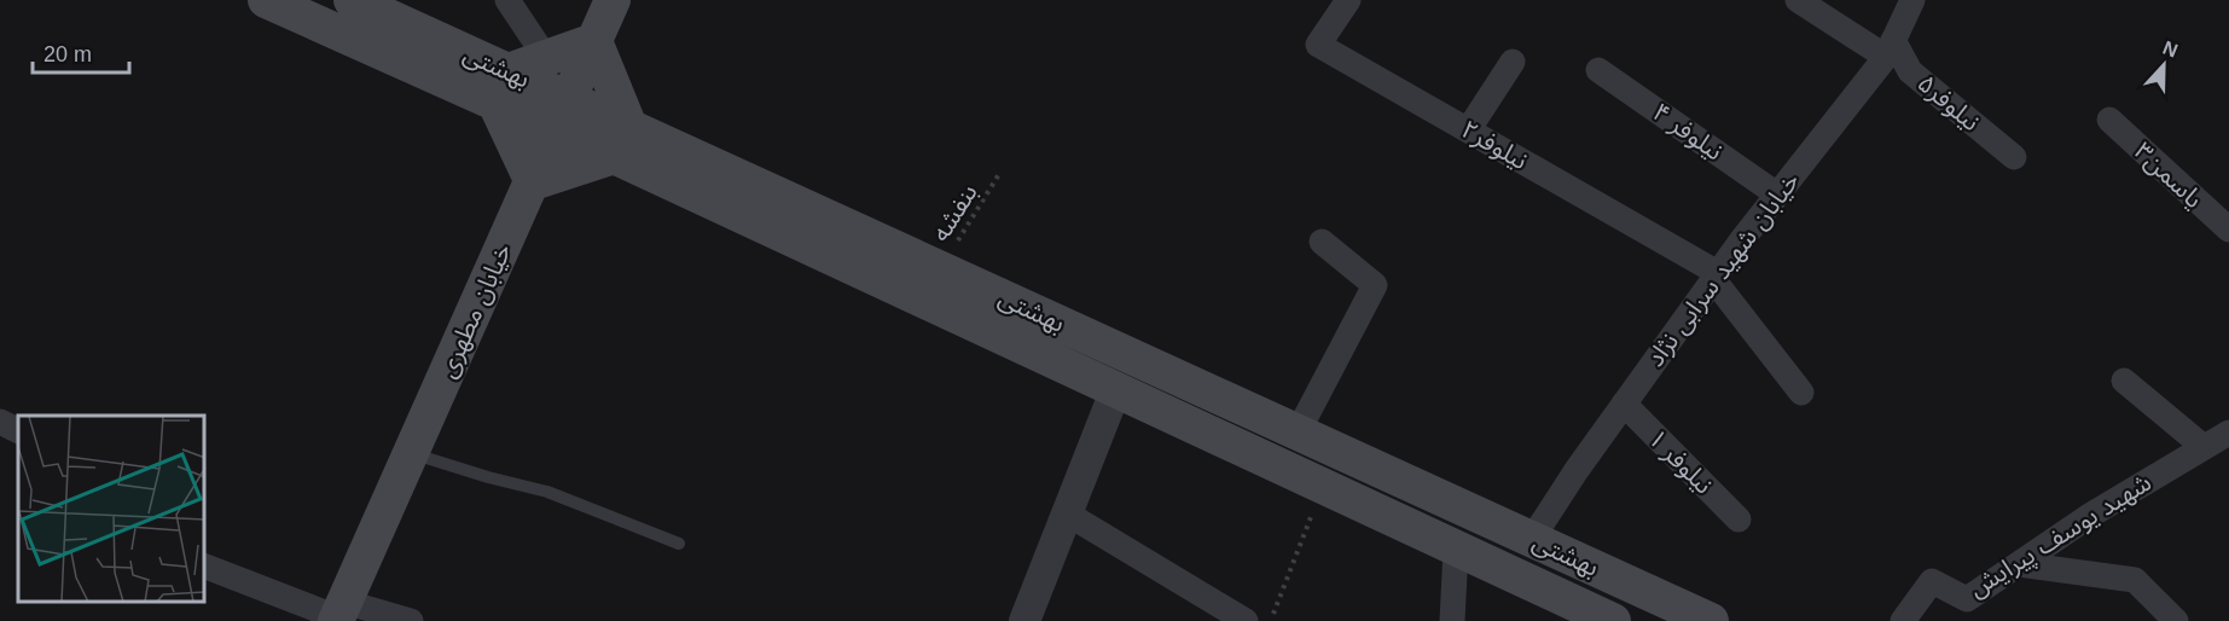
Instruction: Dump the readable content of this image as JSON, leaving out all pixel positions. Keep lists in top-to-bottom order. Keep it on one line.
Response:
{"streets":{"main road":["بهشتی","خیابان مطهری"],"street":["نیلوفر۵","نیلوفر ۴","نیلوفر۲","یاسمن۳","خیابان شهید سرابی نژاد","نیلوفر ۱","شهید یوسف پیرایش"],"path":["بنفشه"]},"crossings":[["بهشتی","بنفشه"],["بهشتی","خیابان شهید سرابی نژاد"],["بهشتی","خیابان مطهری"],["نیلوفر۵","خیابان شهید سرابی نژاد"],["نیلوفر ۴","خیابان شهید سرابی نژاد"],["نیلوفر۲","خیابان شهید سرابی نژاد"],["خیابان شهید سرابی نژاد","نیلوفر ۱"]],"scale_bar":"20 m","north":"top"}
